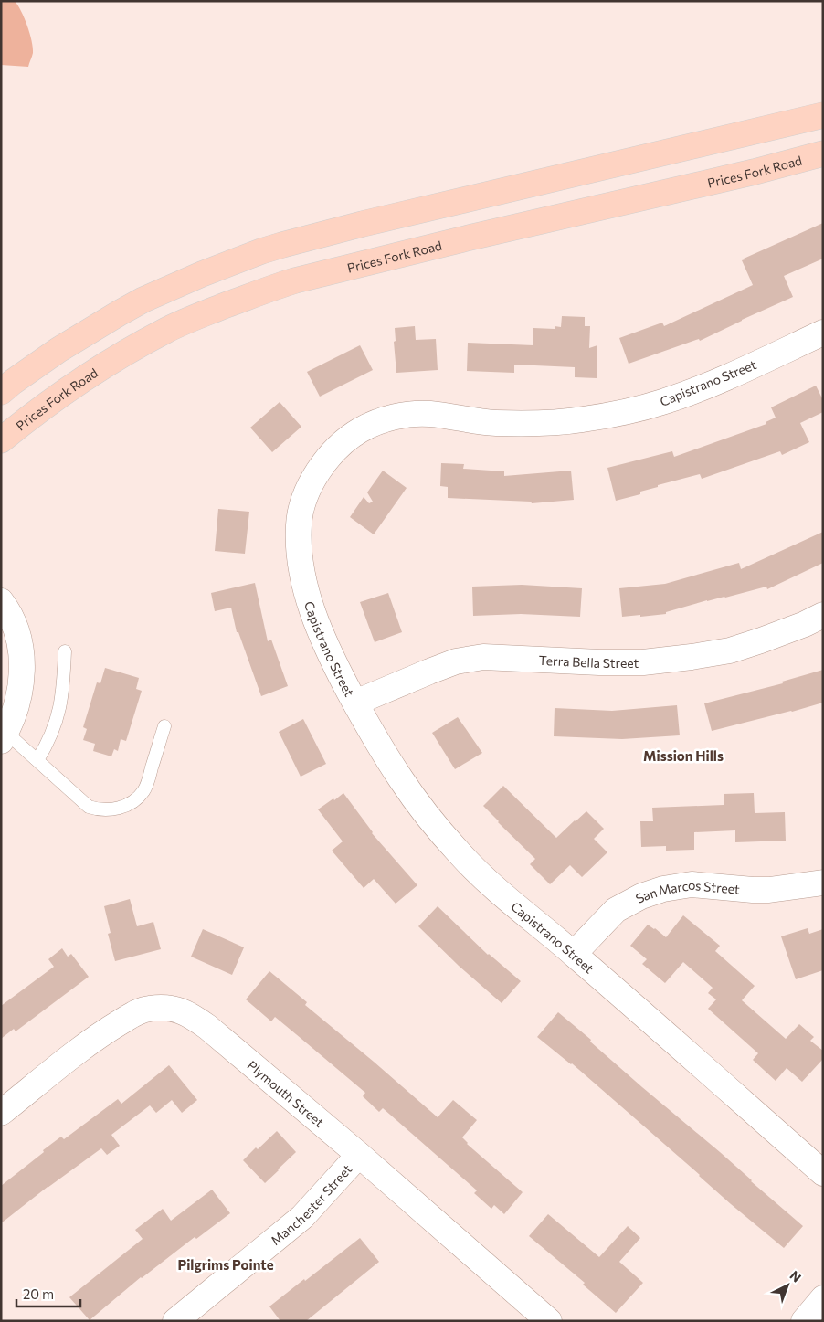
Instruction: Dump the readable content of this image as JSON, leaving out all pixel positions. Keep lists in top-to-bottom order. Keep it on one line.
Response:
{"streets":{"main road":["Prices Fork Road"],"street":["Capistrano Street","Terra Bella Street","San Marcos Street","Plymouth Street","Manchester Street"]},"crossings":[["Capistrano Street","Terra Bella Street"],["Capistrano Street","San Marcos Street"],["Plymouth Street","Manchester Street"]],"districts":["Mission Hills","Pilgrims Pointe"],"scale_bar":"20 m","north":"top right"}
